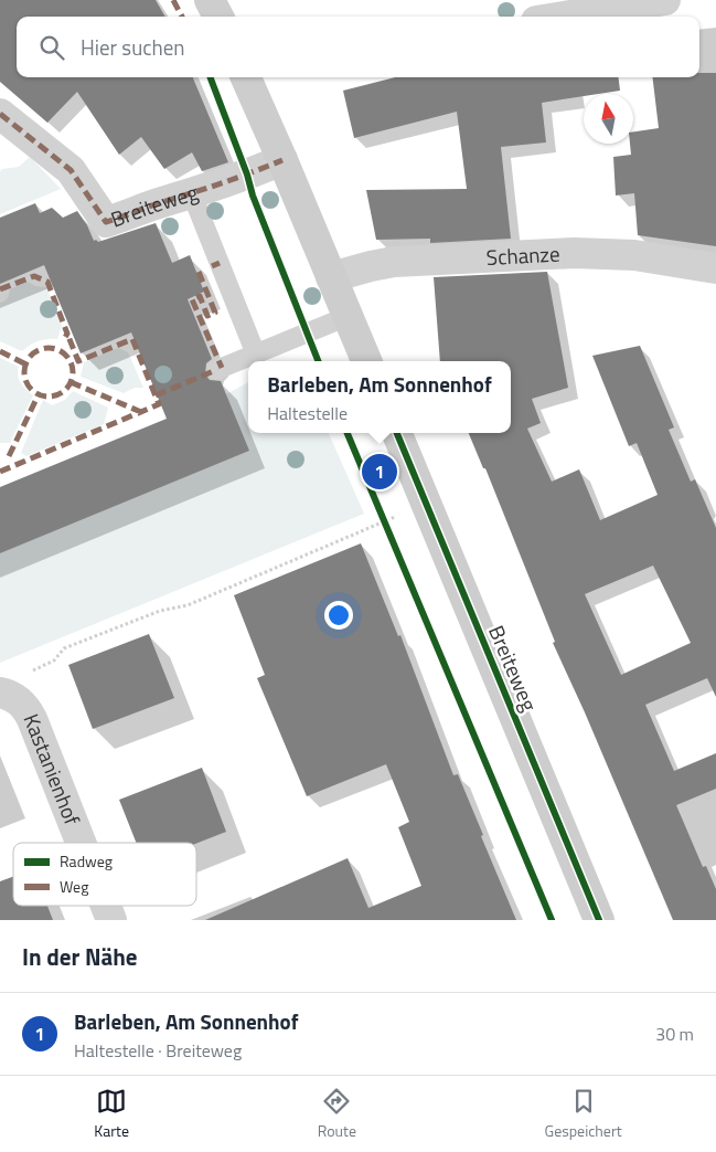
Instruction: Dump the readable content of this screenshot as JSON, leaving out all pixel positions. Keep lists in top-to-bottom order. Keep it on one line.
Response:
{"streets":{"street":["Breiteweg","Schanze","Kastanienhof"]},"legend":["Radweg","Weg"],"north":"top","page":{"search":"Hier suchen","popup":["Barleben, Am Sonnenhof","Haltestelle"],"pins":"1","heading":"In der Nähe","list":[{"mark":"1","name":"Barleben, Am Sonnenhof","note":"Haltestelle · Breiteweg","value":"30 m"}],"nav":["Karte","Route","Gespeichert"]}}
